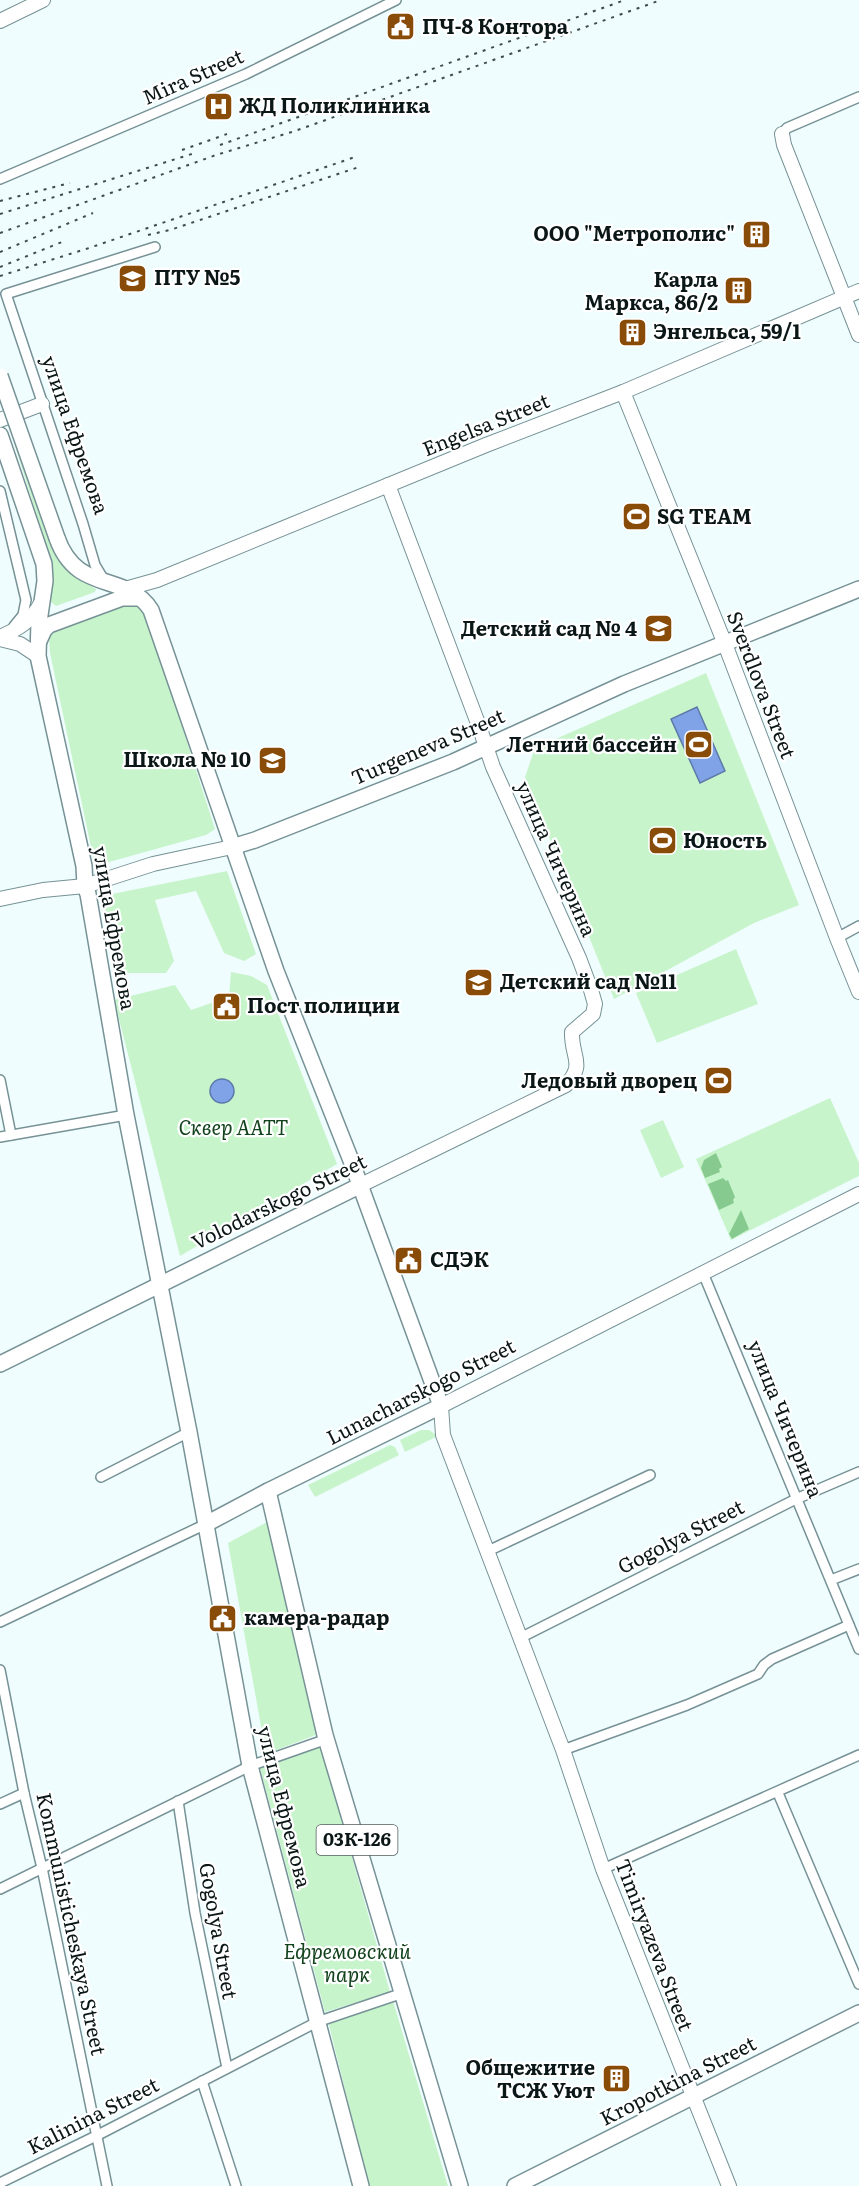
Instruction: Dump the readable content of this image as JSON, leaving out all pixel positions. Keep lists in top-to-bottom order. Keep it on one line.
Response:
{"streets":{"main road":["улица Ефремова","Turgeneva Street","Volodarskogo Street","Lunacharskogo Street","03К-126","Kropotkina Street"],"street":["Mira Street","Engelsa Street","Sverdlova Street","улица Чичерина","Gogolya Street","Kommunisticheskaya Street","Timiryazeva Street","Kalinina Street"]},"crossings":[["Engelsa Street","улица Ефремова"],["Engelsa Street","Sverdlova Street"],["Engelsa Street","улица Чичерина"],["улица Ефремова","Turgeneva Street"],["улица Ефремова","Volodarskogo Street"],["улица Ефремова","Lunacharskogo Street"],["улица Ефремова","Kalinina Street"],["Sverdlova Street","Turgeneva Street"],["Turgeneva Street","улица Чичерина"],["улица Чичерина","Volodarskogo Street"],["улица Чичерина","Lunacharskogo Street"],["улица Чичерина","Gogolya Street"],["Lunacharskogo Street","03К-126"],["Lunacharskogo Street","Timiryazeva Street"],["Gogolya Street","Timiryazeva Street"],["Gogolya Street","Kalinina Street"],["03К-126","Kalinina Street"],["Kommunisticheskaya Street","Kalinina Street"],["Timiryazeva Street","Kropotkina Street"]],"parks":["Сквер ААТТ","Ефремовский парк"],"places":{"public building":["ПЧ-8 Контора","Пост полиции","СДЭК","камера-радар"],"hospital":["ЖД Поликлиника"],"building":["ООО \"Метрополис\"","Карла Маркса, 86/2","Энгельса, 59/1","Общежитие ТСЖ Уют"],"school or university":["ПТУ №5","Детский сад № 4","Школа № 10","Детский сад №11"],"sports":["SG TEAM","Летний бассейн","Юность","Ледовый дворец"]}}
